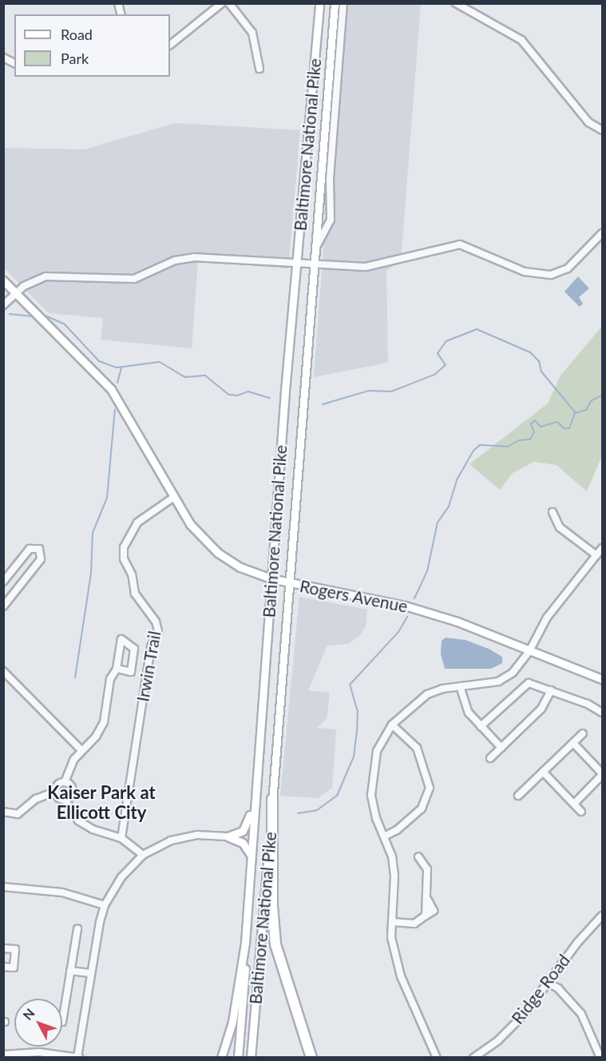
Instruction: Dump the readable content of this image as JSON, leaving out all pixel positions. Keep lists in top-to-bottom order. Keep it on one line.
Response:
{"streets":{"main road":["Baltimore National Pike","Rogers Avenue"],"street":["Irwin Trail","Ridge Road"]},"crossings":[["Baltimore National Pike","Rogers Avenue"],["Rogers Avenue","Irwin Trail"]],"districts":["Kaiser Park at Ellicott City"],"legend":["Road","Park"],"north":"top left"}
